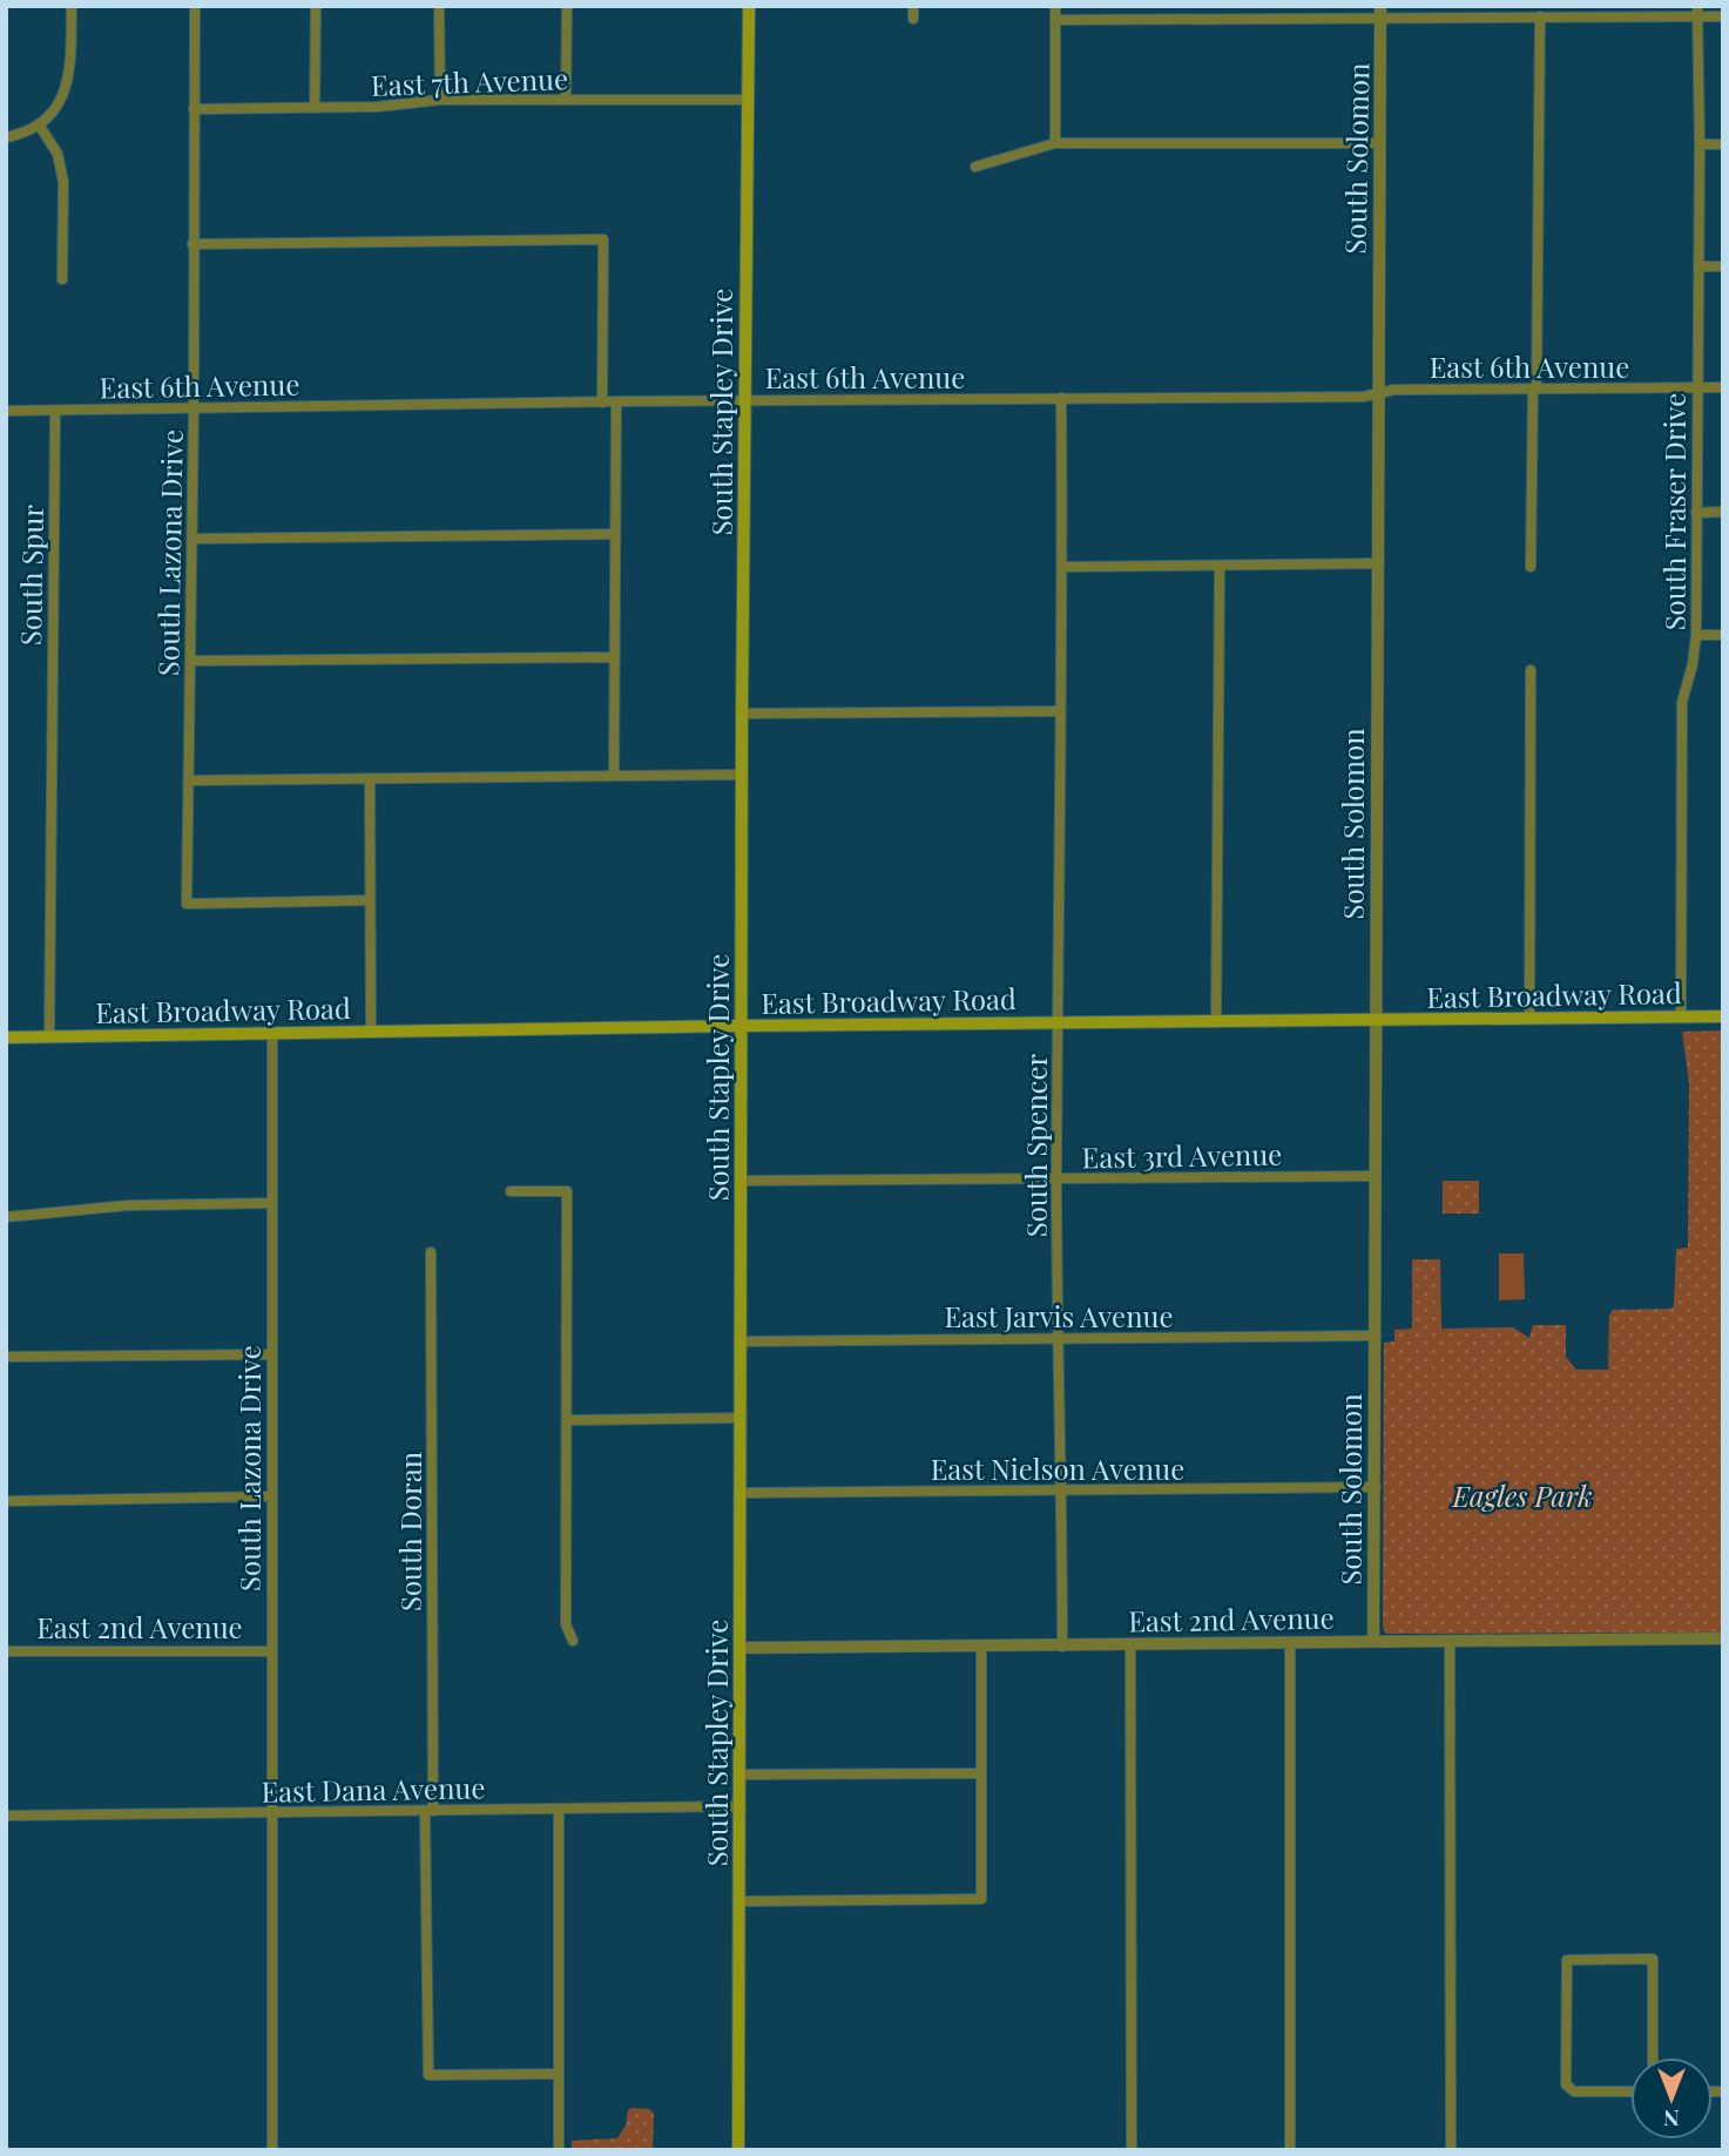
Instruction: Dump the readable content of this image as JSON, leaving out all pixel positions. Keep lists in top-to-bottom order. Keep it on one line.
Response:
{"streets":{"main road":["South Stapley Drive","East Broadway Road"],"street":["East 7th Avenue","South Solomon","East 6th Avenue","South Fraser Drive","South Lazona Drive","South Spur","South Spencer","East 3rd Avenue","East Jarvis Avenue","East Nielson Avenue","South Doran","East 2nd Avenue","East Dana Avenue"]},"crossings":[["East 7th Avenue","South Stapley Drive"],["East 7th Avenue","South Lazona Drive"],["South Solomon","East 6th Avenue"],["South Solomon","East Broadway Road"],["South Solomon","East 3rd Avenue"],["South Solomon","East Jarvis Avenue"],["South Solomon","East Nielson Avenue"],["South Solomon","East 2nd Avenue"],["East 6th Avenue","South Stapley Drive"],["East 6th Avenue","South Fraser Drive"],["East 6th Avenue","South Lazona Drive"],["East 6th Avenue","South Spur"],["East 6th Avenue","South Spencer"],["South Stapley Drive","East Broadway Road"],["South Stapley Drive","East 3rd Avenue"],["South Stapley Drive","East Jarvis Avenue"],["South Stapley Drive","East Nielson Avenue"],["South Stapley Drive","East 2nd Avenue"],["South Stapley Drive","East Dana Avenue"],["South Fraser Drive","East Broadway Road"],["South Lazona Drive","East Broadway Road"],["South Lazona Drive","East 2nd Avenue"],["South Lazona Drive","East Dana Avenue"],["South Spur","East Broadway Road"],["East Broadway Road","South Spencer"],["South Spencer","East 3rd Avenue"],["South Spencer","East Jarvis Avenue"],["South Spencer","East Nielson Avenue"],["South Spencer","East 2nd Avenue"],["South Doran","East Dana Avenue"]],"parks":["Eagles Park"],"north":"bottom"}
